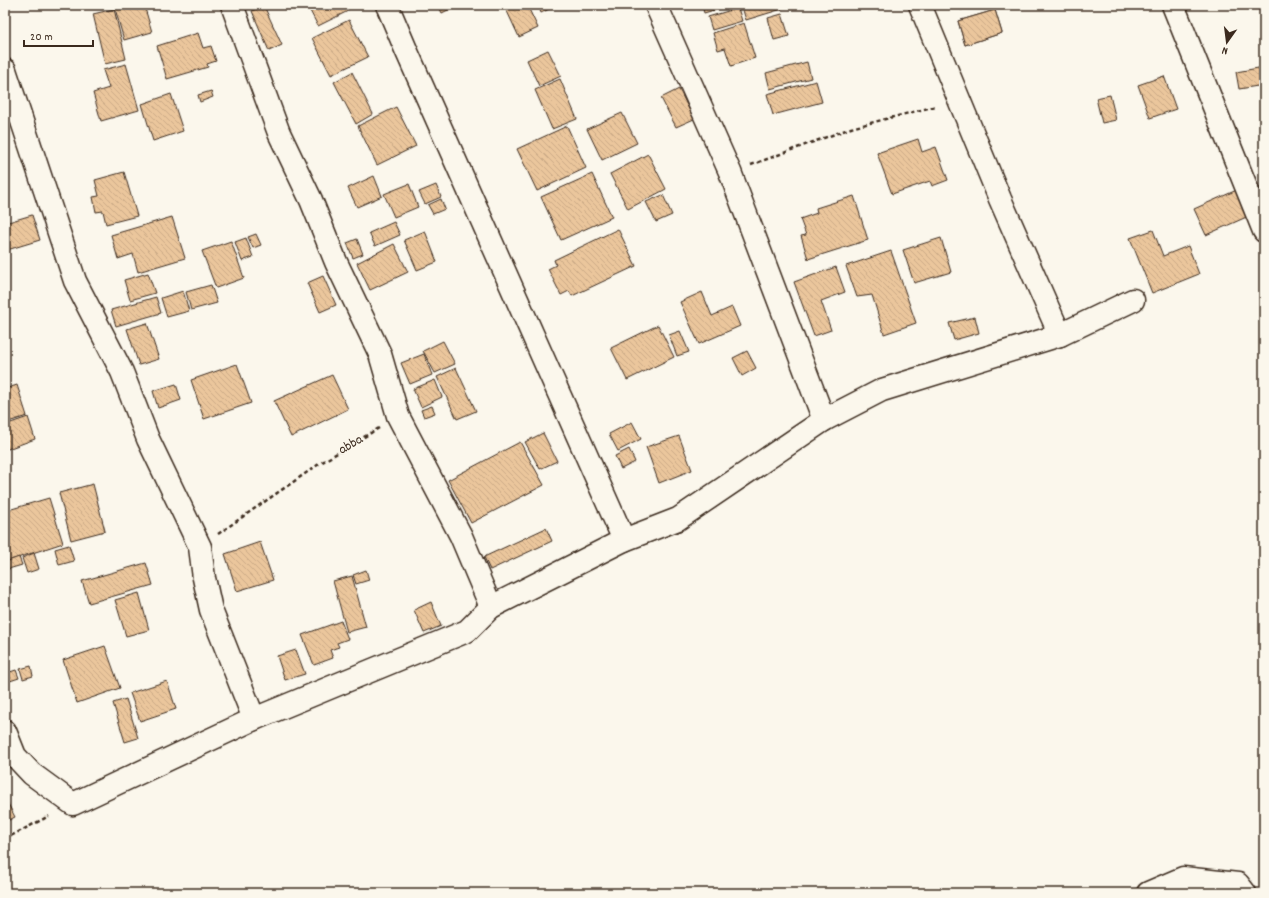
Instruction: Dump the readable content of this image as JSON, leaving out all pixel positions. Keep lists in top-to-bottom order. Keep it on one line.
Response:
{"streets":{"path":["abba"]},"scale_bar":"20 m","north":"bottom"}
